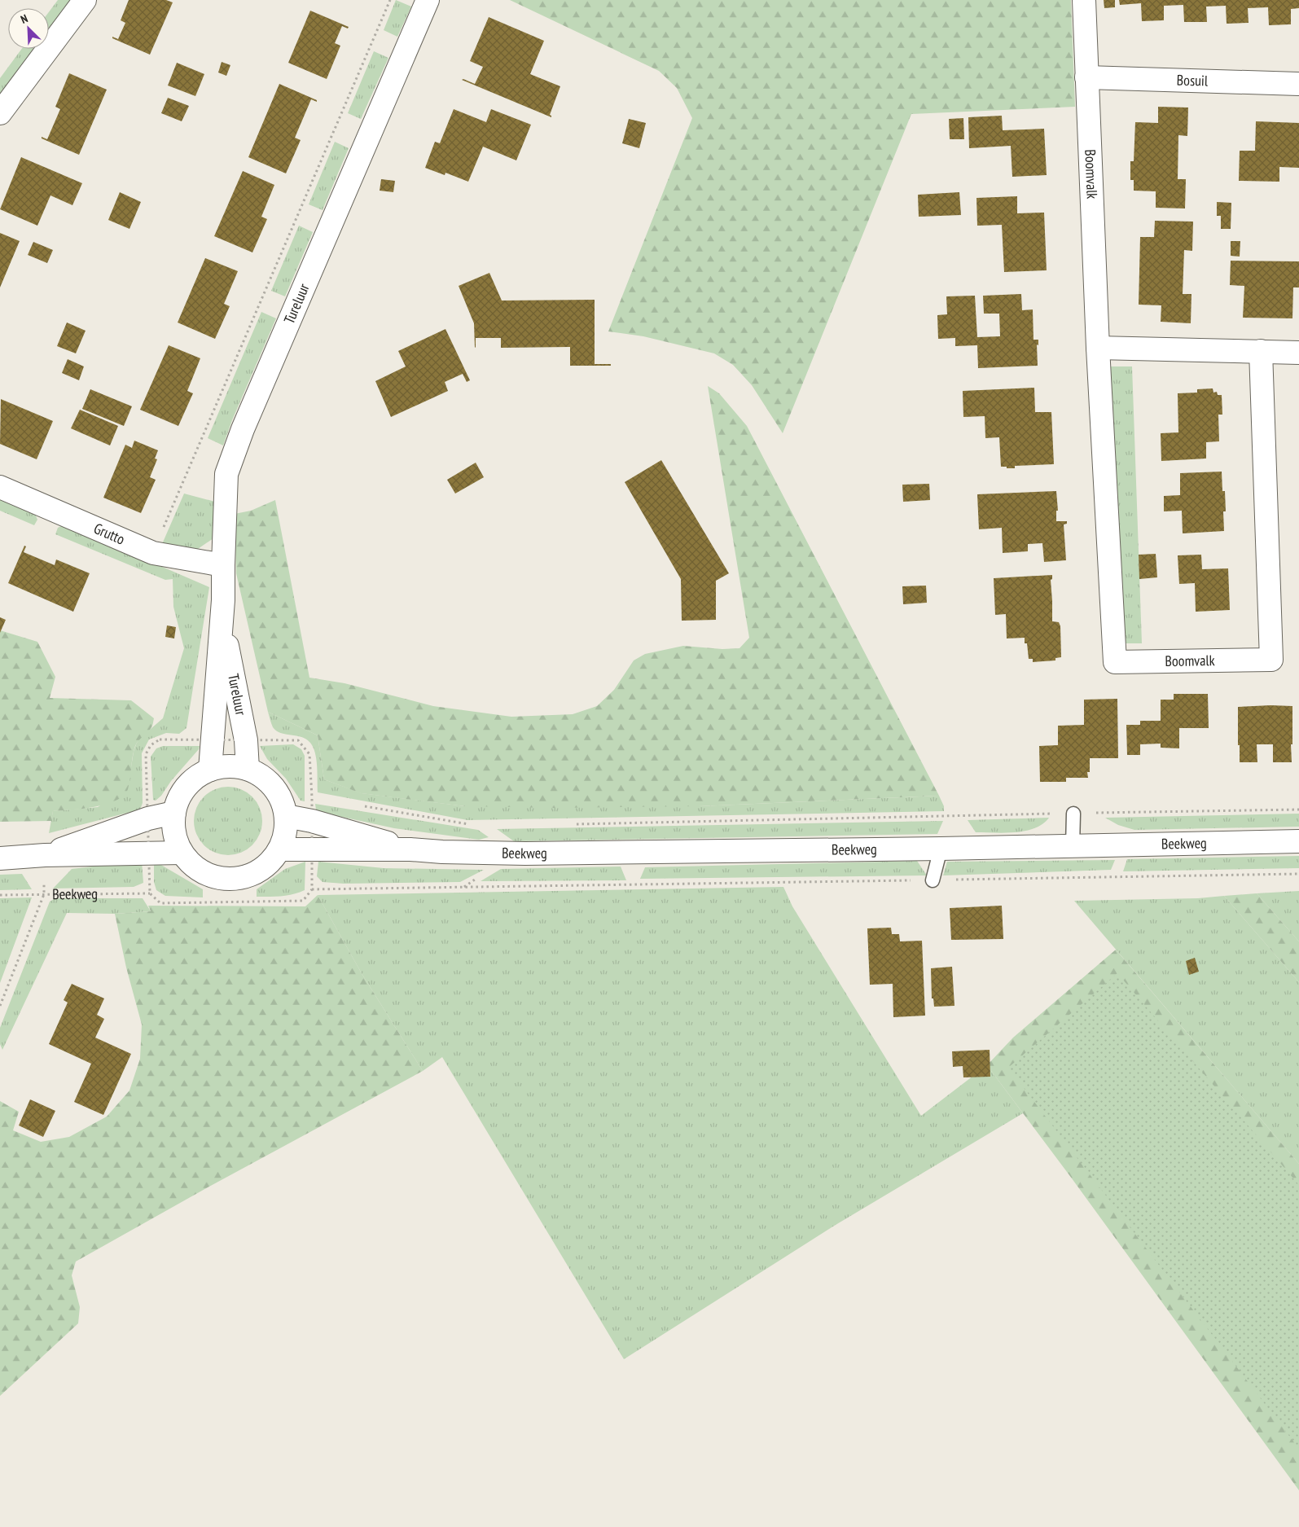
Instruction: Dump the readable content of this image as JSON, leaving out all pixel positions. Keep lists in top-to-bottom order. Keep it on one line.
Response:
{"streets":{"street":["Bosuil","Boomvalk","Tureluur","Grutto","Beekweg"]},"crossings":[["Bosuil","Boomvalk"],["Tureluur","Grutto"],["Tureluur","Beekweg"]],"north":"top left"}
